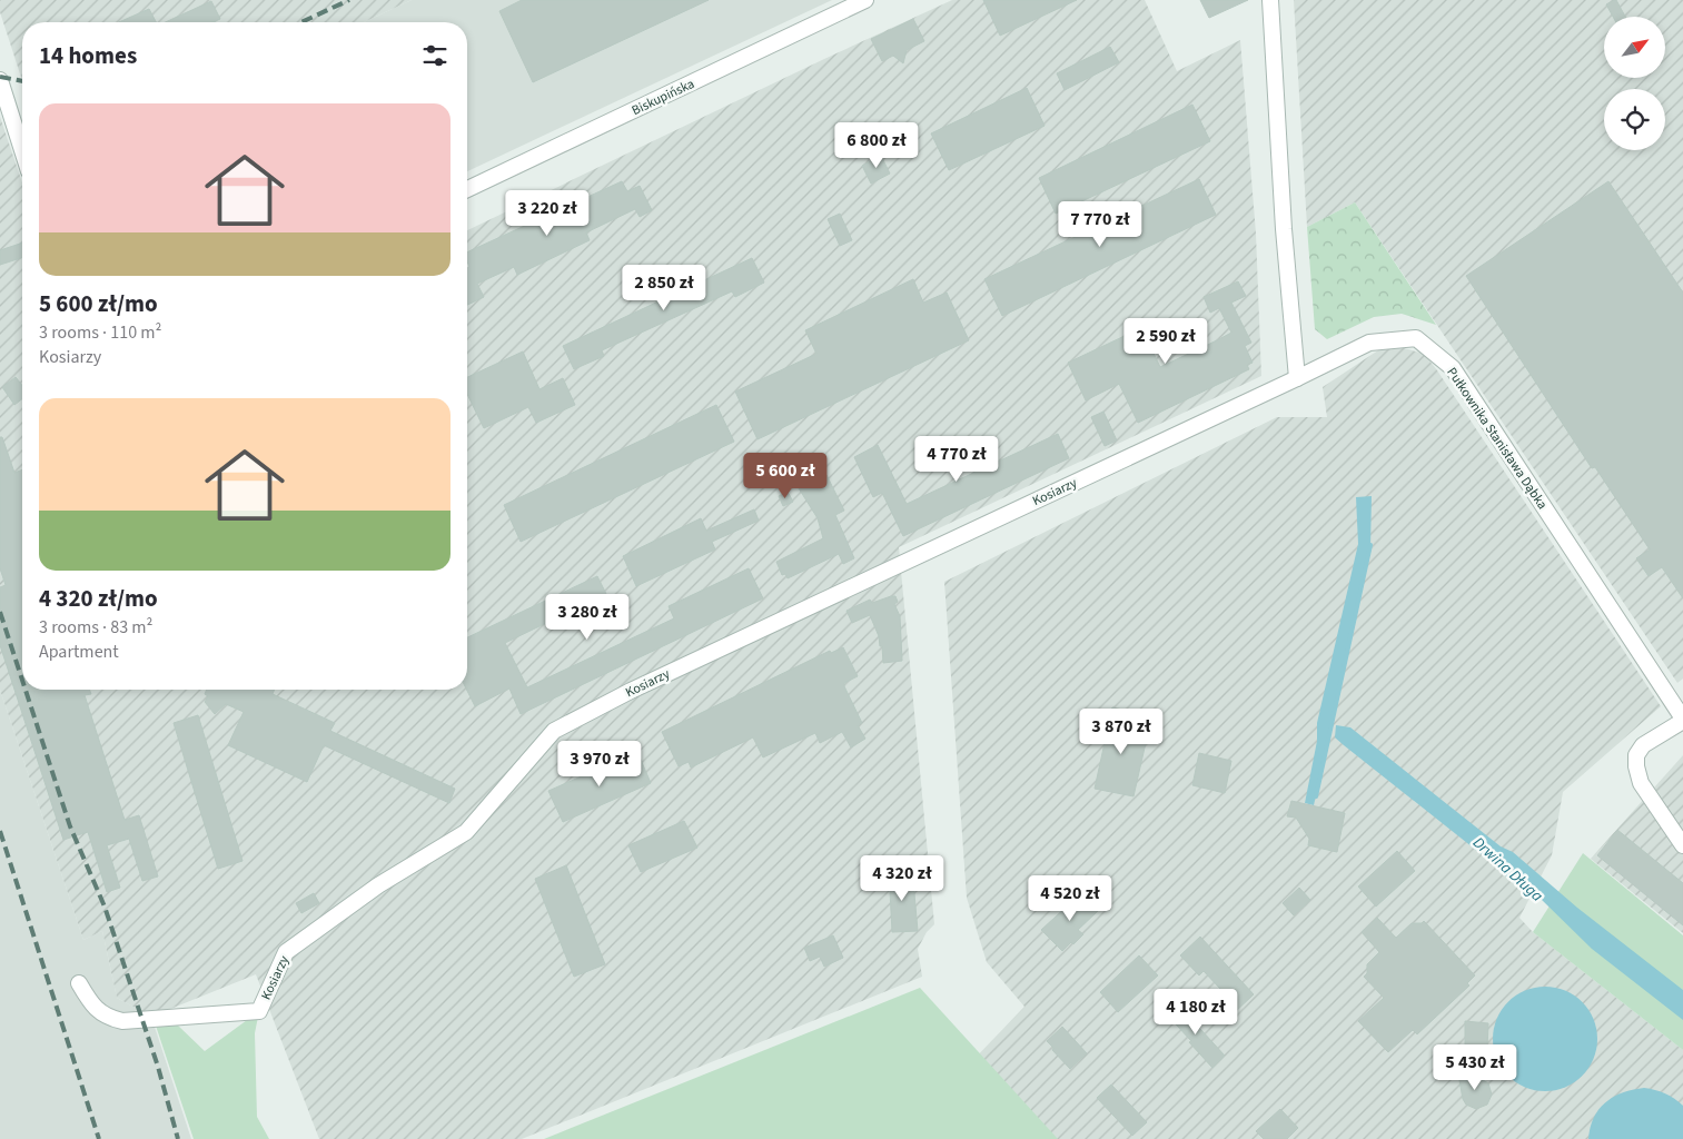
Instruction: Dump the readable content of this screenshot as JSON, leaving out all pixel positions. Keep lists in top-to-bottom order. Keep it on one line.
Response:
{"streets":{"street":["Biskupińska","Pułkownika Stanisława Dąbka","Kosiarzy"]},"crossings":[["Pułkownika Stanisława Dąbka","Kosiarzy"]],"water":["Drwina Długa"],"north":"top right","page":{"heading":"14 homes","list":[{"name":"5 600 zł/mo","note":"3 rooms · 110 m² · Kosiarzy"},{"name":"4 320 zł/mo","note":"3 rooms · 83 m² · Apartment"}],"price":["6 800 zł","3 220 zł","7 770 zł","2 850 zł","2 590 zł","4 770 zł","5 600 zł","3 280 zł","3 870 zł","3 970 zł","4 320 zł","4 520 zł","4 180 zł","5 430 zł"]}}
